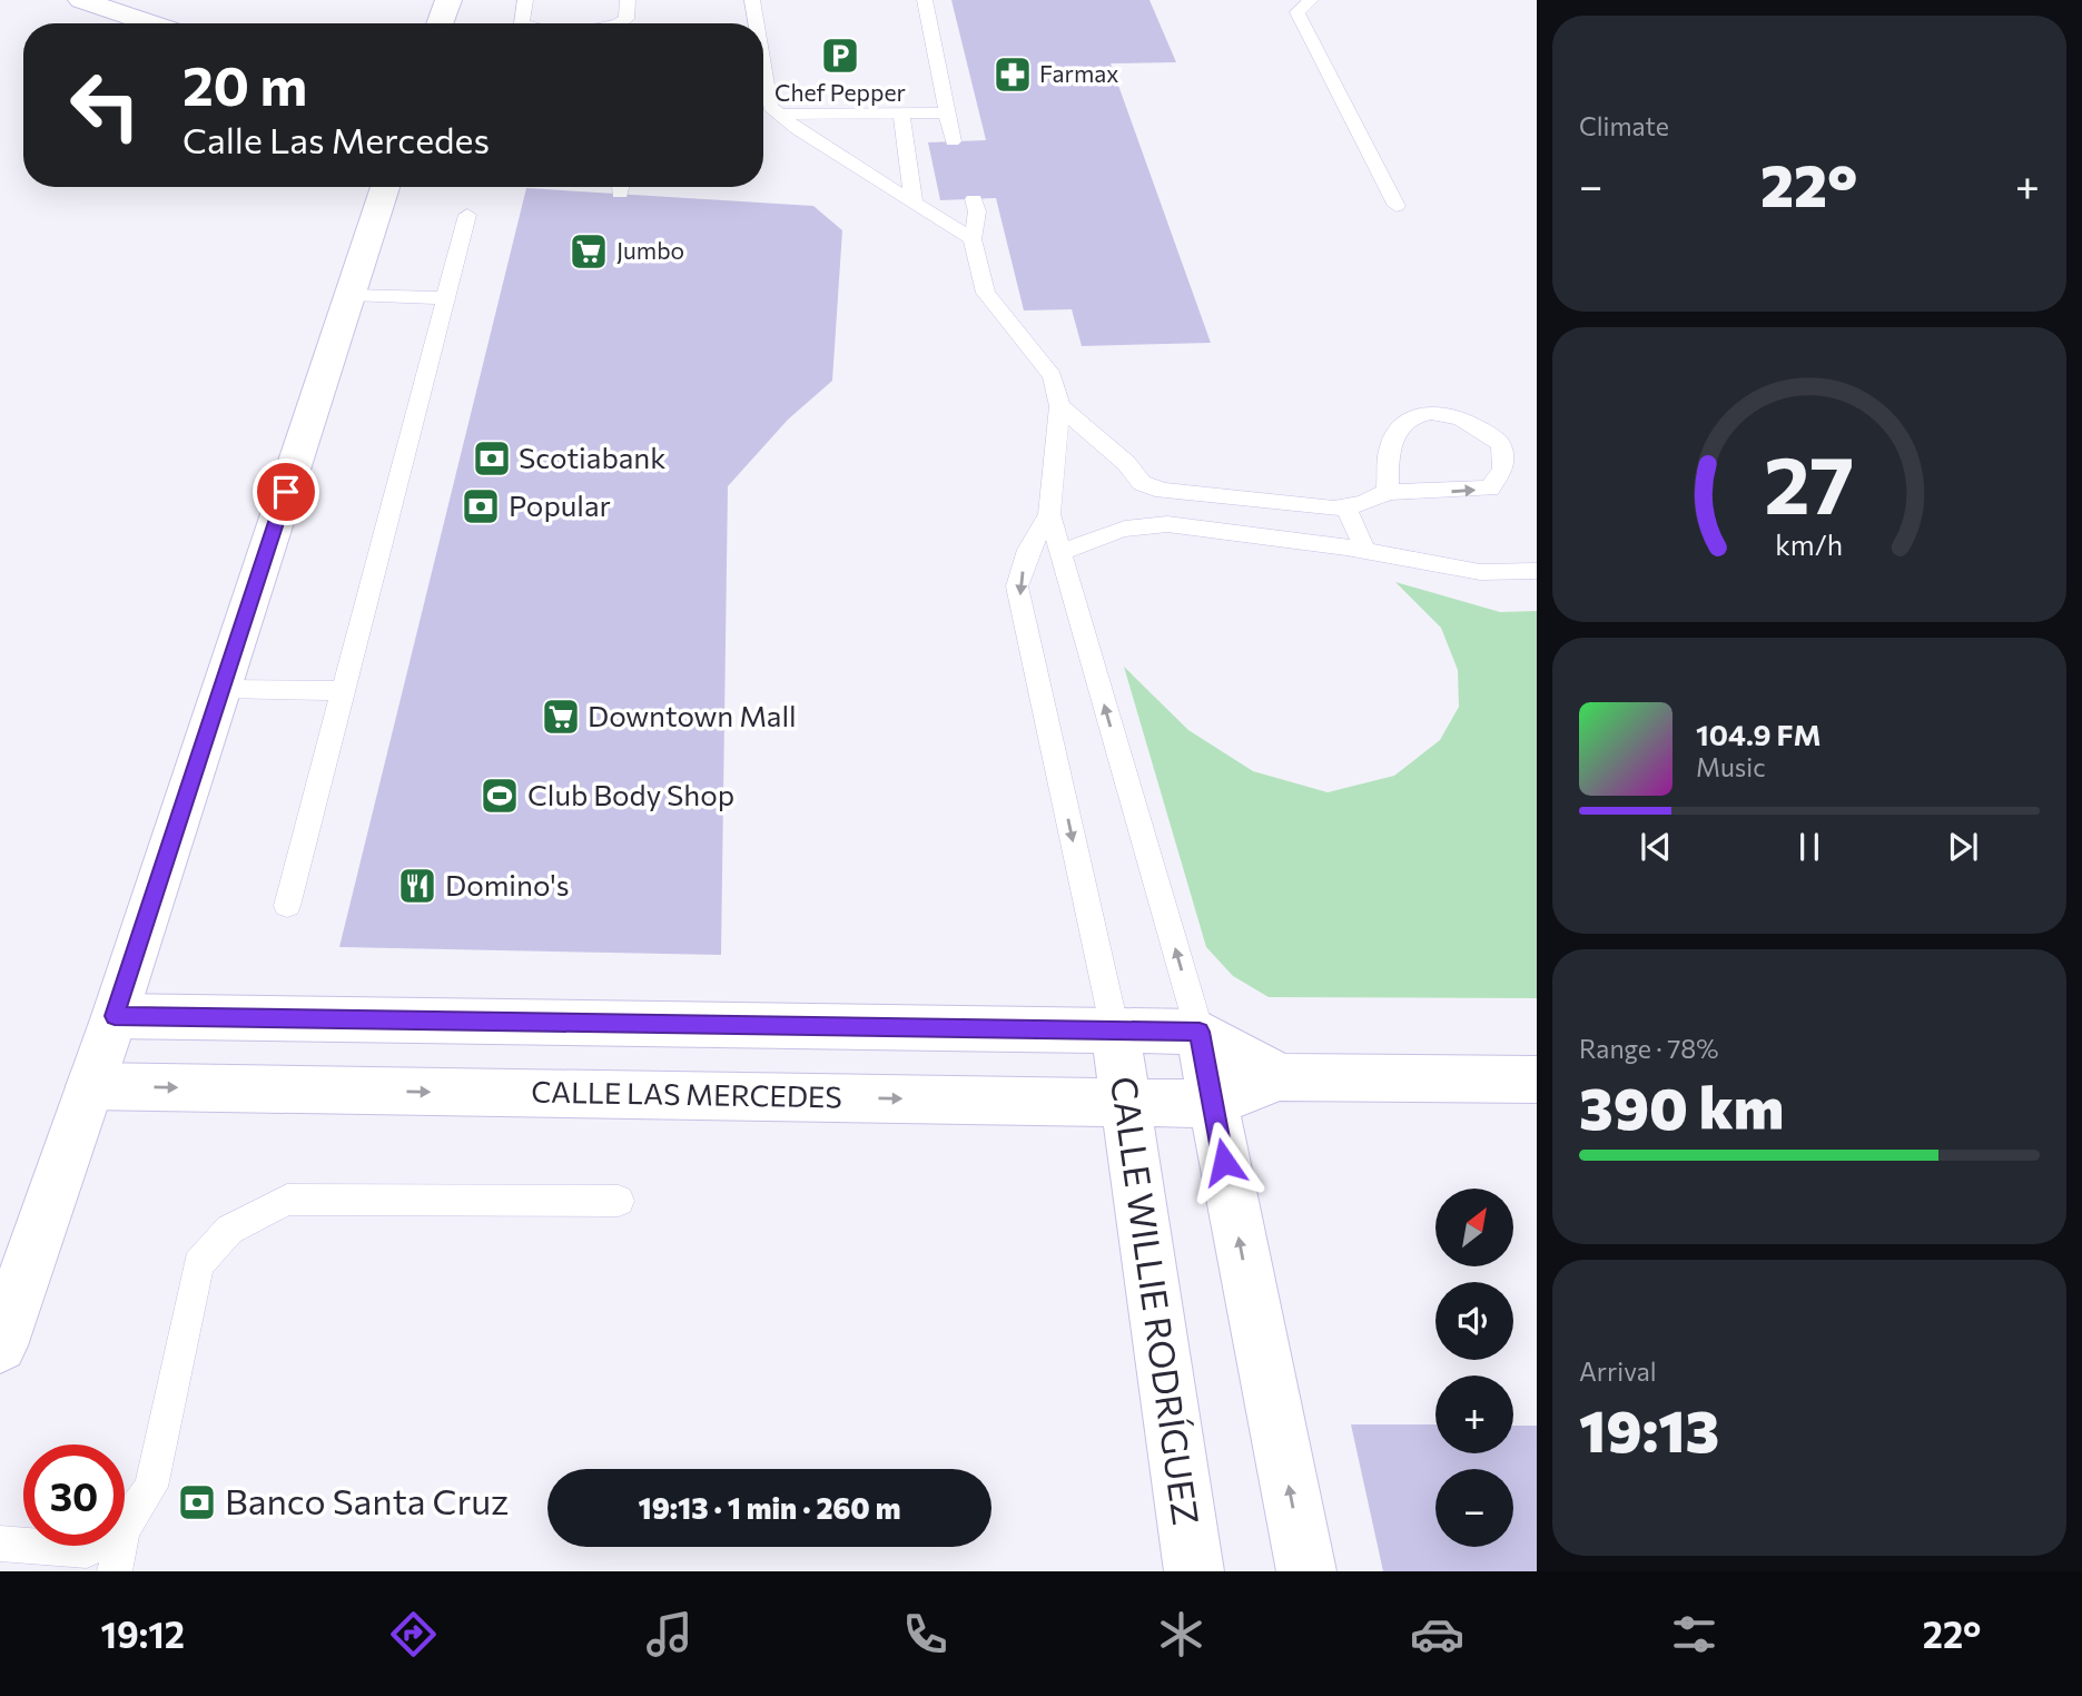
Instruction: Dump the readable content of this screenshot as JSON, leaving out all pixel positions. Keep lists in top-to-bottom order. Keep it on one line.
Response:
{"streets":{"street":["CALLE LAS MERCEDES","CALLE WILLIE RODRÍGUEZ"]},"crossings":[["CALLE LAS MERCEDES","CALLE WILLIE RODRÍGUEZ"]],"places":{"parking":["Chef Pepper"],"pharmacy":["Farmax"],"supermarket":["Jumbo","Downtown Mall"],"bank":["Scotiabank","Popular","Banco Santa Cruz"],"sports":["Club Body Shop"],"restaurant":["Domino's"]},"north":"top right","page":{"tile":["Climate",["Range · 78%","390 km"],["Arrival","19:13"]],"turn":["20 m","Calle Las Mercedes"],"heat":["−","22°","+"],"song":["104.9 FM","Music"],"map_buttons":["+","−"],"limit":"30","trip":"19:13 · 1 min · 260 m","tabs":["19:12","22°"],"gauge":["27","km/h"]}}
